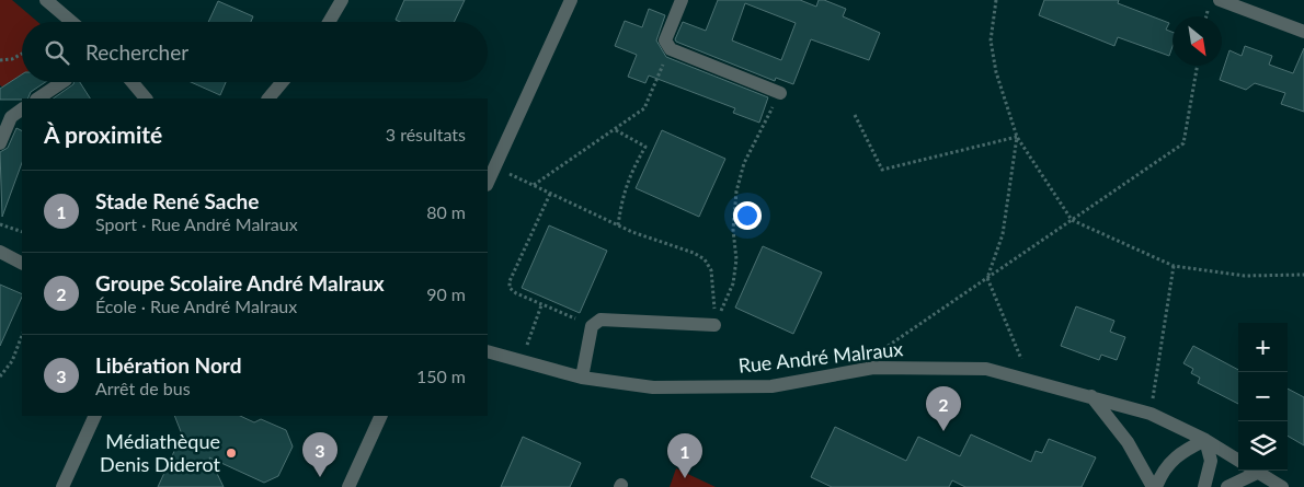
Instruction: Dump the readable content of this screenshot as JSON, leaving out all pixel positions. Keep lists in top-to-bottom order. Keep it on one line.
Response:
{"streets":{"street":["Rue André Malraux"]},"places":["Médiathèque Denis Diderot"],"north":"bottom right","page":{"search":"Rechercher","heading":["À proximité","3 résultats"],"list":[{"mark":"1","name":"Stade René Sache","note":"Sport · Rue André Malraux","value":"80 m"},{"mark":"2","name":"Groupe Scolaire André Malraux","note":"École · Rue André Malraux","value":"90 m"},{"mark":"3","name":"Libération Nord","note":"Arrêt de bus","value":"150 m"}],"map_buttons":["+","−"],"pins":["2","3","1"]}}
